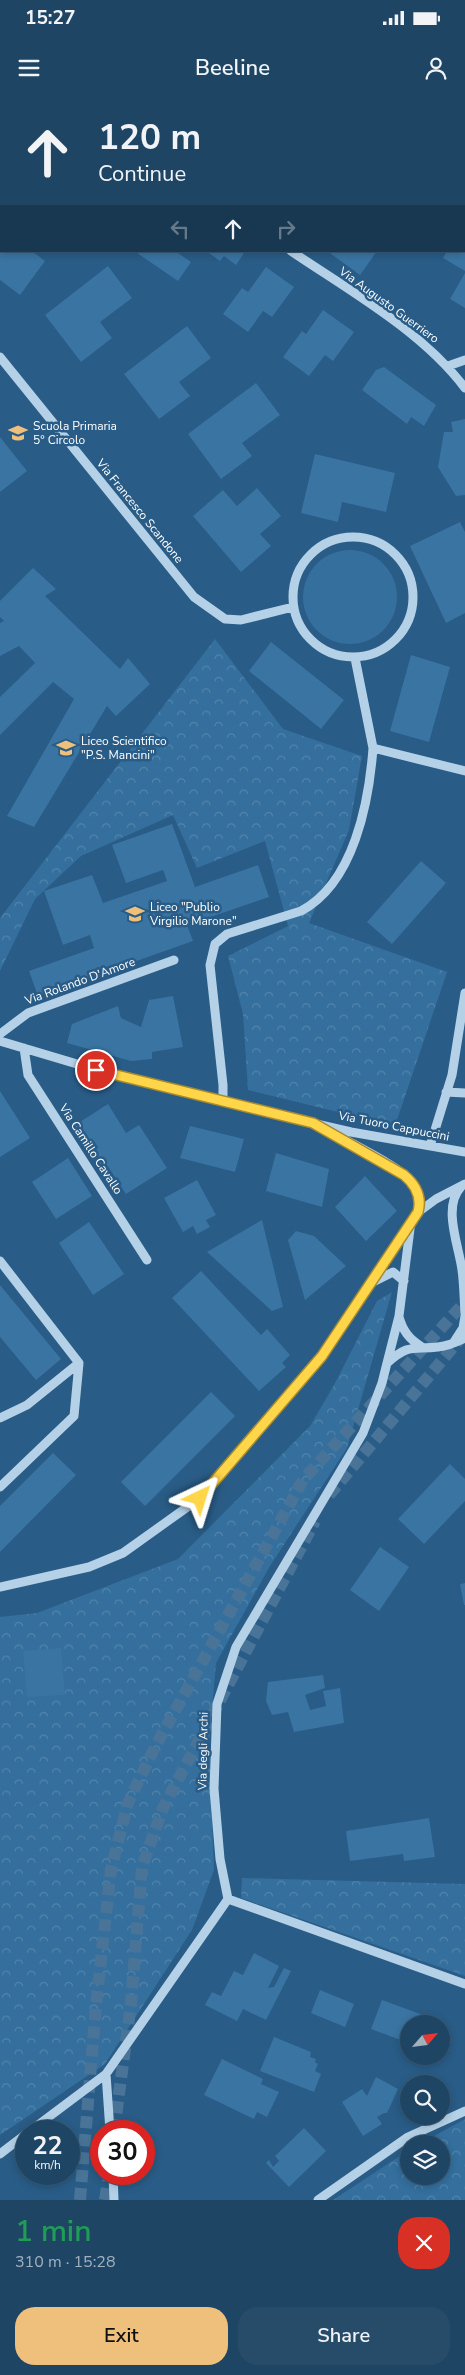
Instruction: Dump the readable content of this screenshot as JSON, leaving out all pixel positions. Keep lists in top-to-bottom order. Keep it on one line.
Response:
{"streets":{"street":["Via Augusto Guerriero","Via Francesco Scandone","Via Rolando D'Amore","Via Tuoro Cappuccini","Via Camillo Cavallo","Via degli Archi"]},"crossings":[["Via Tuoro Cappuccini","Via Camillo Cavallo"]],"places":{"school or university":["Scuola Primaria 5° Circolo","Liceo Scientifico \"P.S. Mancini\"","Liceo \"Publio Virgilio Marone\""]},"north":"top right","page":{"status":"15:27","header":"Beeline","turn":["120 m","Continue"],"speed":"22 km/h","limit":"30","heading":["1 min","310 m · 15:28"],"buttons":["Exit","Share"]}}
